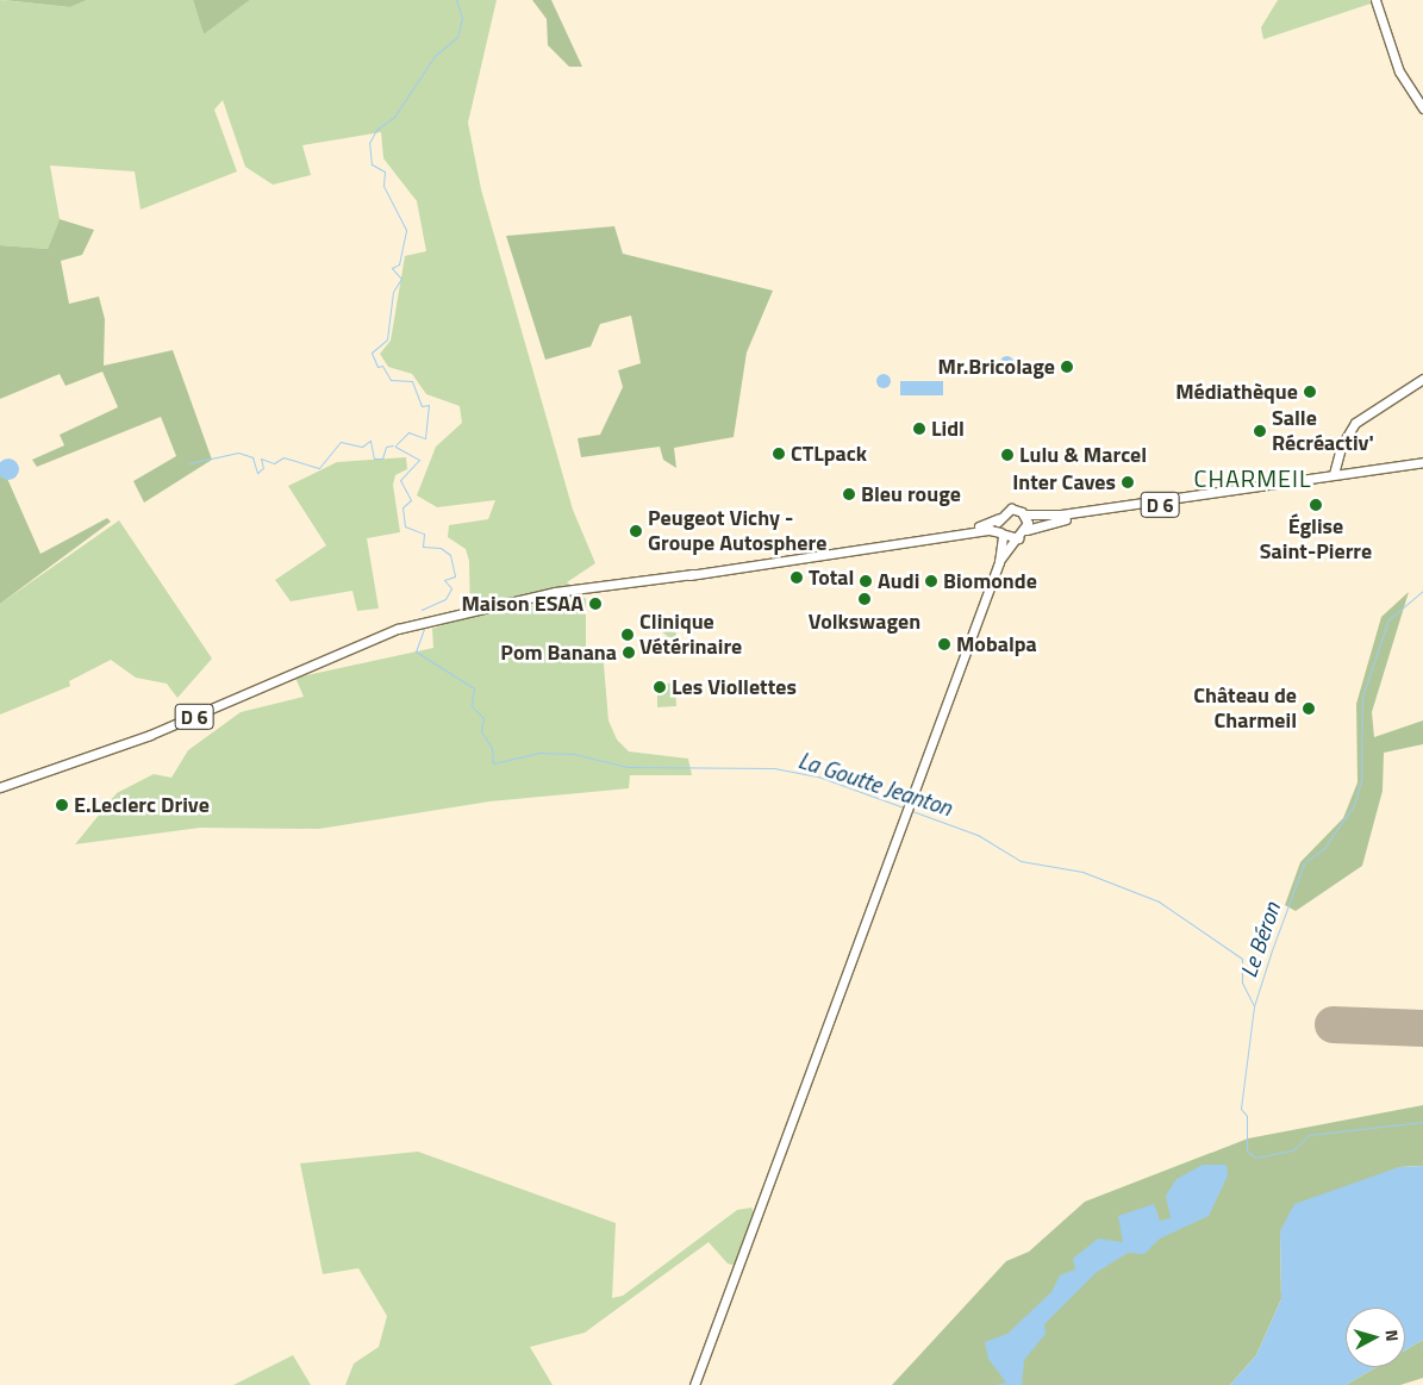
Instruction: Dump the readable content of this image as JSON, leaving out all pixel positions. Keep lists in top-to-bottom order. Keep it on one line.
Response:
{"streets":{"main road":["D 6"]},"districts":["CHARMEIL"],"water":["La Goutte Jeanton","Le Béron"],"places":["Mr.Bricolage","Médiathèque","Lidl","Salle Récréactiv'","CTLpack","Lulu & Marcel","Inter Caves","Bleu rouge","Église Saint-Pierre","Peugeot Vichy - Groupe Autosphere","Total","Audi","Biomonde","Volkswagen","Maison ESAA","Clinique Vétérinaire","Mobalpa","Pom Banana","Les Viollettes","Château de Charmeil","E.Leclerc Drive"],"north":"right"}
